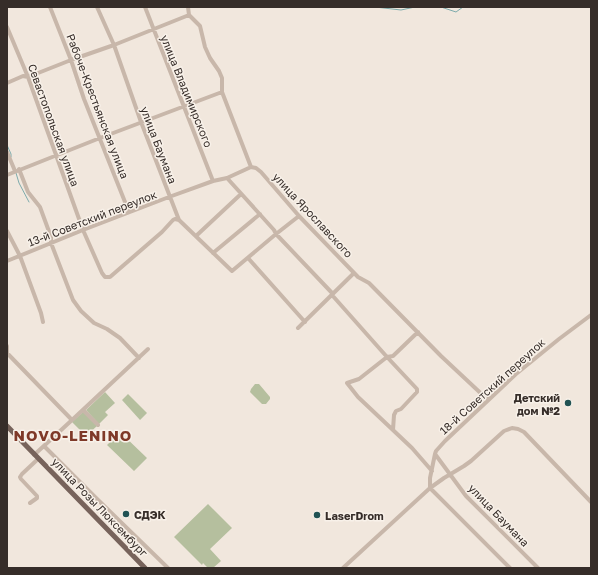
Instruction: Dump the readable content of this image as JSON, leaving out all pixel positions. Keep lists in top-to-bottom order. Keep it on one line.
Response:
{"streets":{"main road":["улица Розы Люксембург"],"street":["улица Владимирского","Рабоче-Крестьянская улица","Севастопольская улица","улица Баумана","улица Ярославского","13-й Советский переулок","18-й Советский переулок"]},"crossings":[["улица Владимирского","13-й Советский переулок"],["Рабоче-Крестьянская улица","13-й Советский переулок"],["Севастопольская улица","улица Баумана"],["Севастопольская улица","13-й Советский переулок"],["улица Баумана","13-й Советский переулок"],["улица Баумана","18-й Советский переулок"],["улица Ярославского","13-й Советский переулок"],["улица Ярославского","18-й Советский переулок"]],"districts":["NOVO-LENINO"],"places":["Детский дом №2","СДЭК","LaseгDrom"]}
